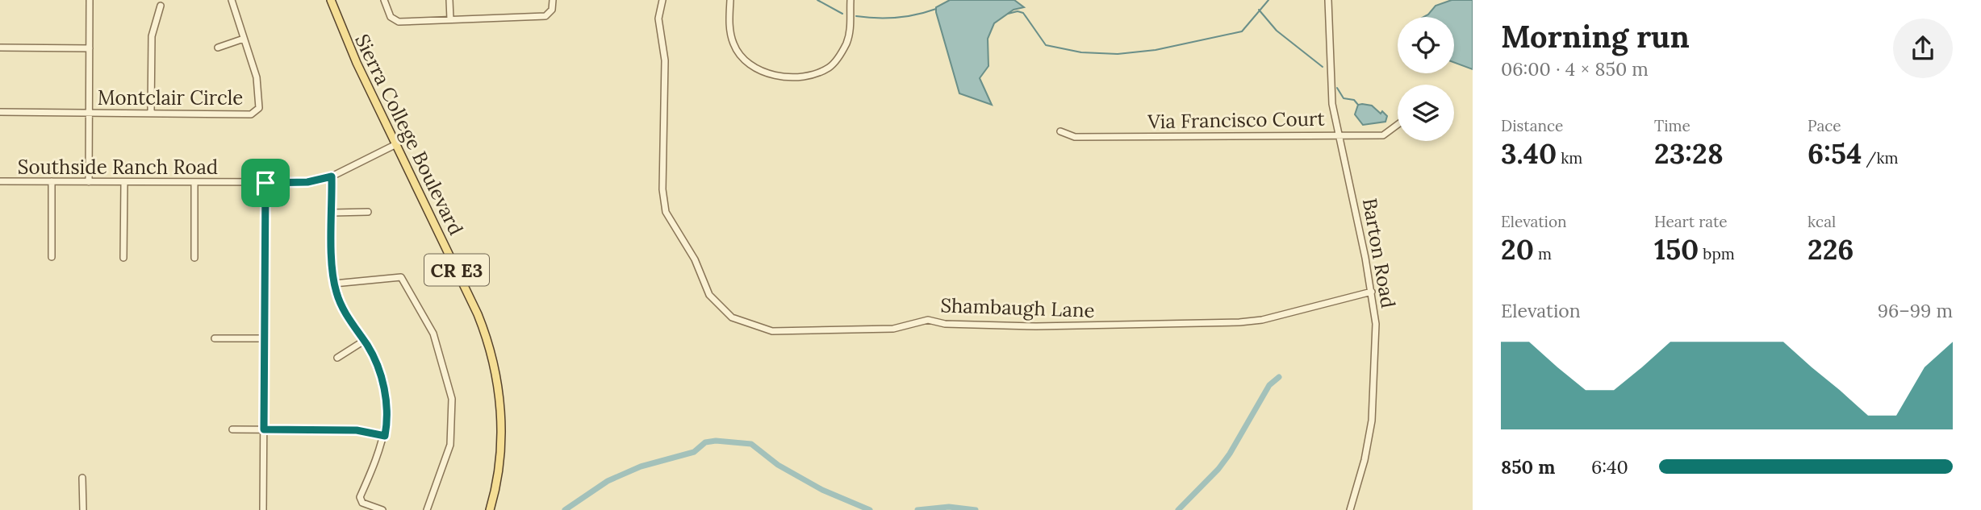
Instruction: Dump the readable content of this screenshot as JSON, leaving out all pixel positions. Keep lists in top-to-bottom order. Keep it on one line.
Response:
{"streets":{"main road":["Sierra College Boulevard","CR E3"],"street":["Montclair Circle","Via Francisco Court","Southside Ranch Road","Barton Road","Shambaugh Lane"]},"crossings":[["Via Francisco Court","Barton Road"],["Sierra College Boulevard","Southside Ranch Road"],["Barton Road","Shambaugh Lane"]],"page":{"heading":["Morning run","06:00 · 4 × 850 m"],"stats":[["Distance","3.40 km"],["Time","23:28"],["Pace","6:54 /km"],["Elevation","20 m"],["Heart rate","150 bpm"],["kcal","226"]],"chart":["Elevation","96–99 m"],"list":[{"name":"850 m","note":"6:40"}]}}
